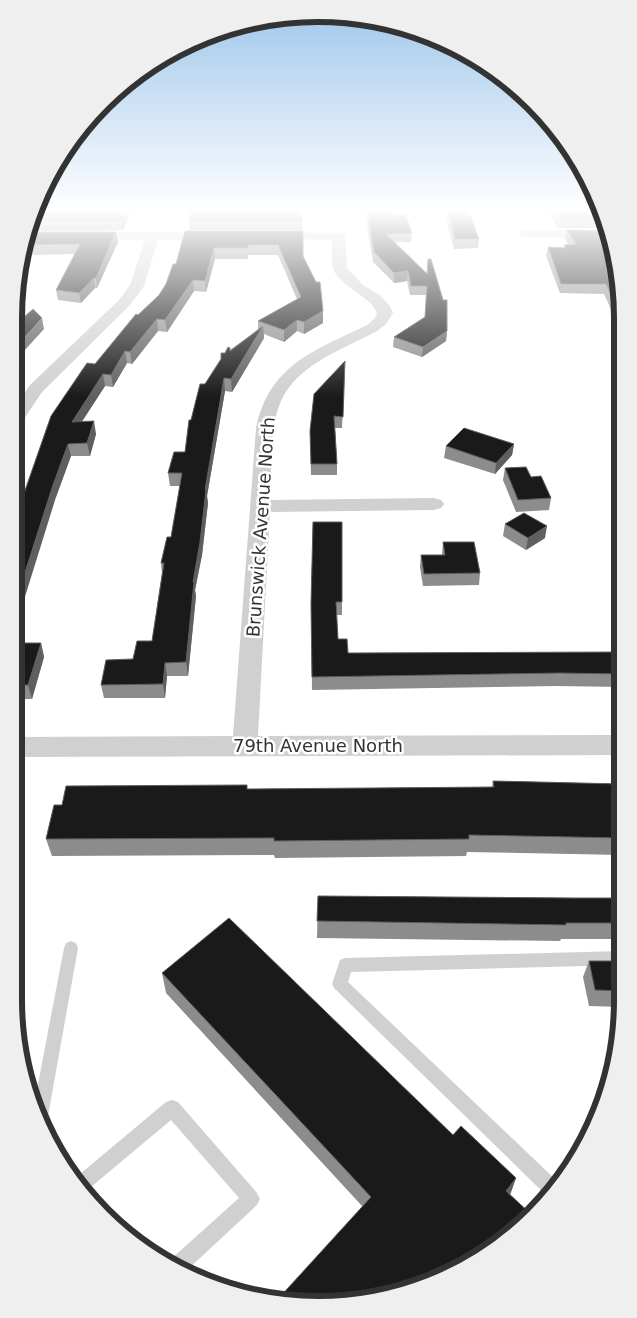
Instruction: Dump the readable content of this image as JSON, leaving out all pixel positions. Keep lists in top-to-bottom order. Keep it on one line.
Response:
{"streets":{"street":["Brunswick Avenue North","79th Avenue North"]},"crossings":[["Brunswick Avenue North","79th Avenue North"]]}
